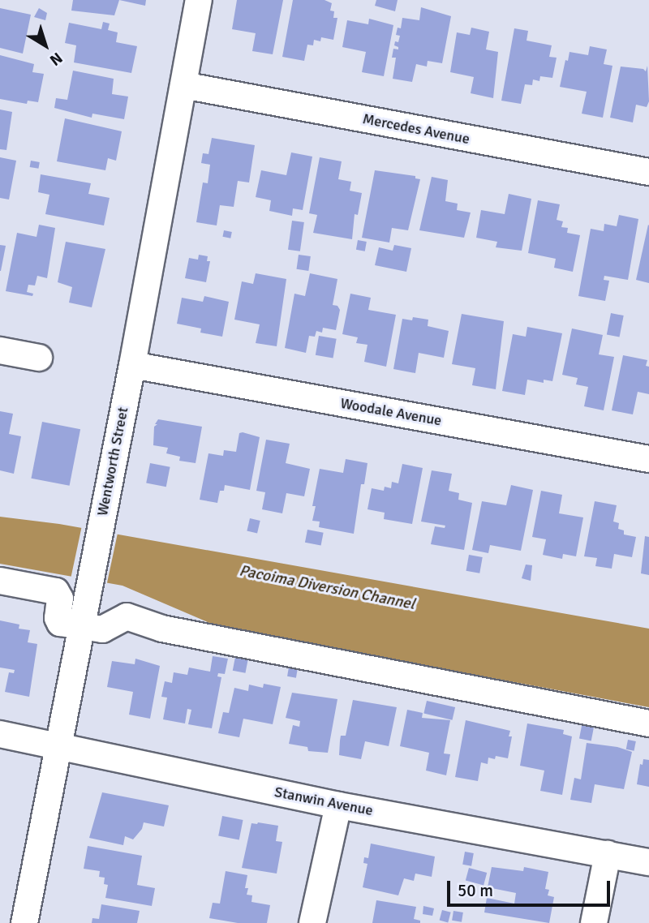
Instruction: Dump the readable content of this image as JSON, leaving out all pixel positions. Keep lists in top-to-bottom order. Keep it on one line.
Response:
{"streets":{"street":["Mercedes Avenue","Woodale Avenue","Wentworth Street","Stanwin Avenue"]},"crossings":[["Mercedes Avenue","Wentworth Street"],["Woodale Avenue","Wentworth Street"],["Wentworth Street","Stanwin Avenue"]],"water":["Pacoima Diversion Channel"],"scale_bar":"50 m","north":"bottom right"}
